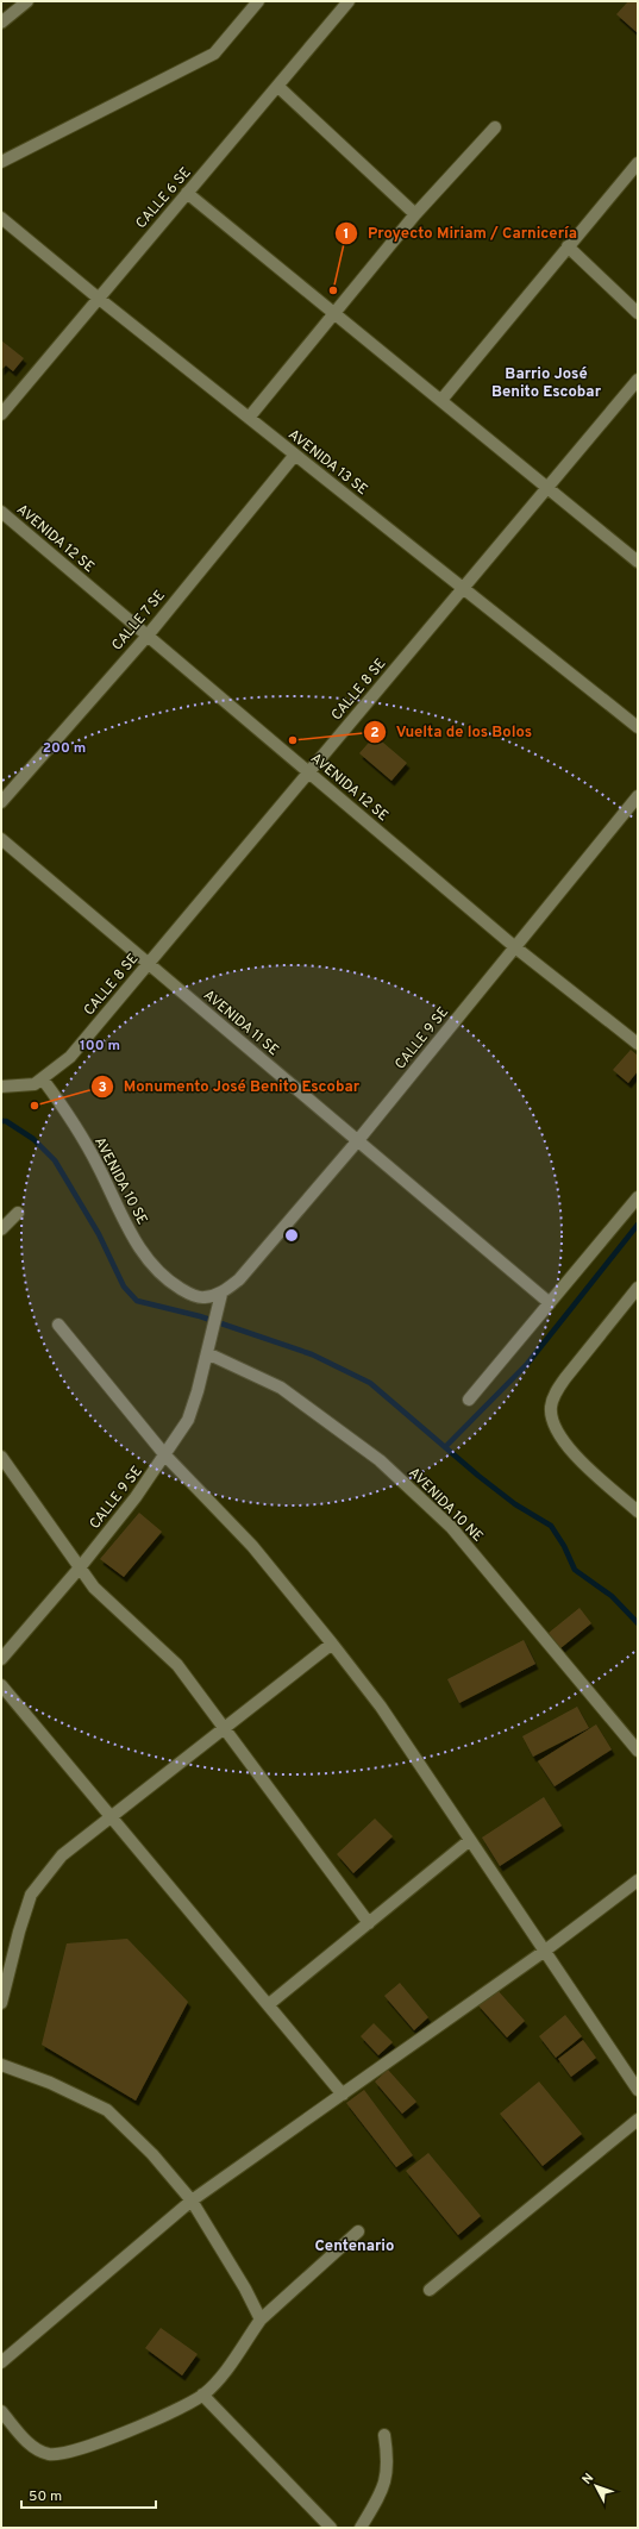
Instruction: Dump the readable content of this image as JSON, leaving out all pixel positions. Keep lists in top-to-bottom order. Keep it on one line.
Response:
{"streets":{"street":["CALLE 6 SE","AVENIDA 13 SE","AVENIDA 12 SE","CALLE 7 SE","CALLE 8 SE","AVENIDA 11 SE","CALLE 9 SE","AVENIDA 10 SE","AVENIDA 10 NE"]},"crossings":[["CALLE 6 SE","AVENIDA 13 SE"],["AVENIDA 13 SE","CALLE 7 SE"],["AVENIDA 13 SE","CALLE 8 SE"],["AVENIDA 12 SE","CALLE 7 SE"],["AVENIDA 12 SE","CALLE 8 SE"],["AVENIDA 12 SE","CALLE 9 SE"],["CALLE 8 SE","AVENIDA 11 SE"],["CALLE 8 SE","AVENIDA 10 SE"],["AVENIDA 11 SE","CALLE 9 SE"],["CALLE 9 SE","AVENIDA 10 SE"],["CALLE 9 SE","AVENIDA 10 NE"]],"districts":["Barrio José Benito Escobar","Centenario"],"places":["Proyecto Miriam / Carnicería","Vuelta de los Bolos","Monumento José Benito Escobar"],"scale_bar":"50 m","north":"top left","rings":["200 m","100 m"]}
